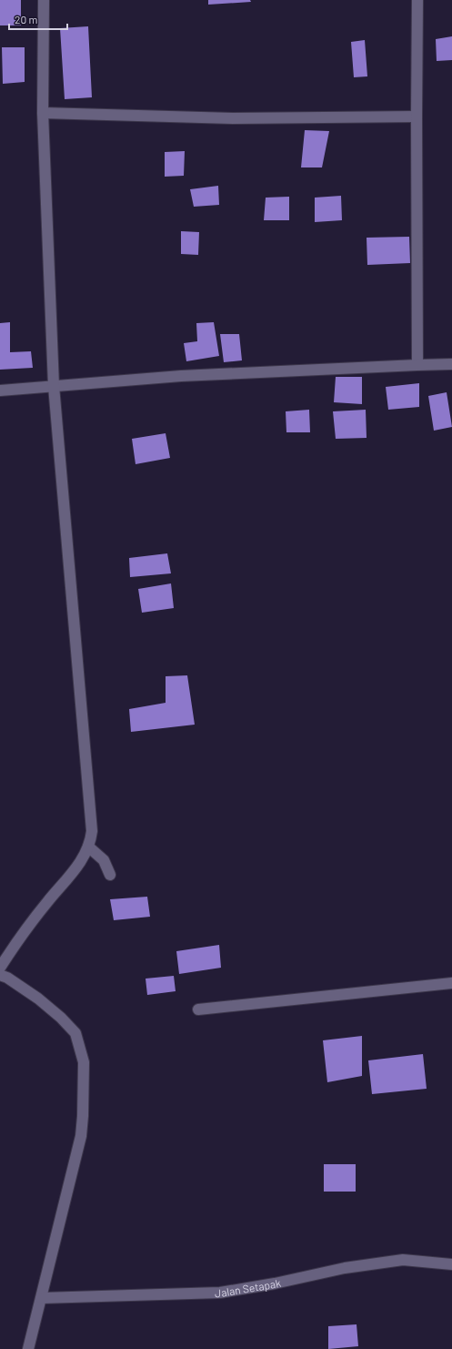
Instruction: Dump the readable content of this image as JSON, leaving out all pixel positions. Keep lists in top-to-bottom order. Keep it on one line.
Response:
{"streets":{"street":["Jalan Setapak"]},"scale_bar":"20 m"}
